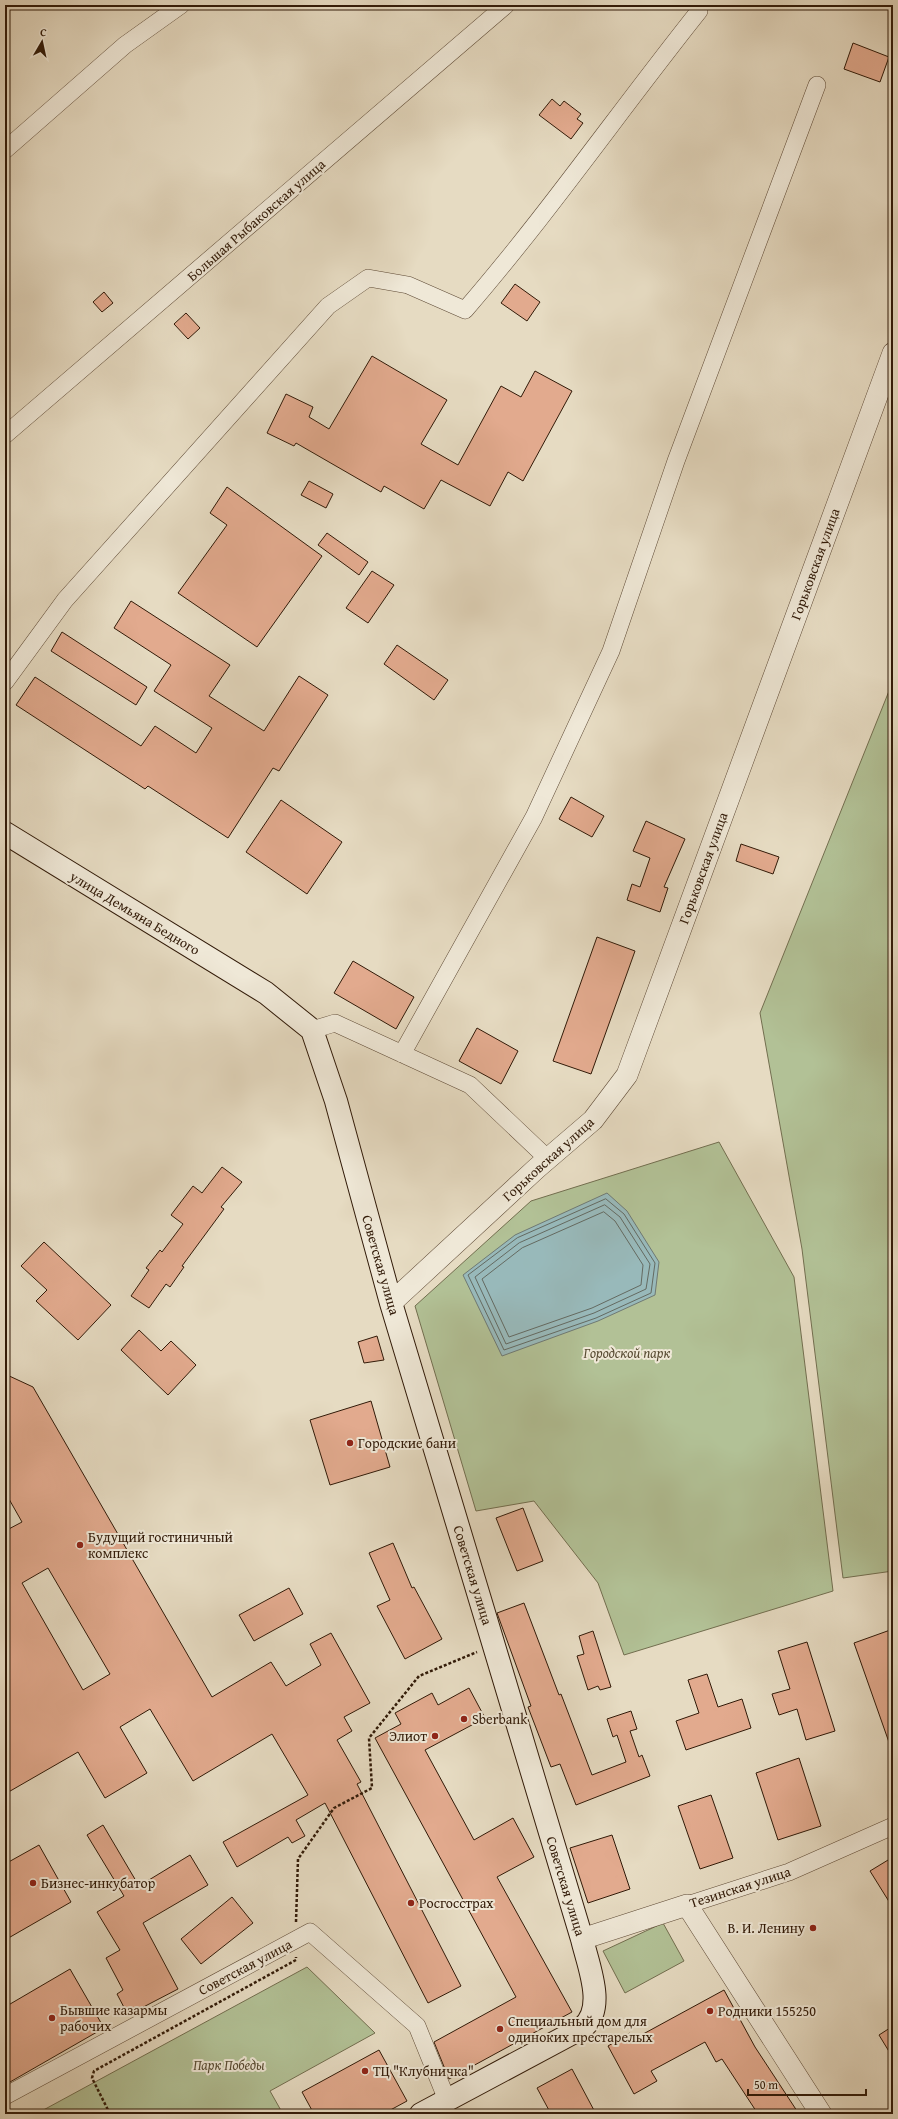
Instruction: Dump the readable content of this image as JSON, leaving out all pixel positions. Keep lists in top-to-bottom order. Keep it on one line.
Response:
{"streets":{"main road":["улица Демьяна Бедного","Советская улица"],"street":["Большая Рыбаковская улица","Горьковская улица","Тезинская улица"]},"crossings":[["Горьковская улица","Советская улица"],["улица Демьяна Бедного","Советская улица"],["Советская улица","Тезинская улица"]],"parks":["Городской парк","Парк Победы"],"places":["Городские бани","Будущий гостиничный комплекс","Sberbank","Элиот","Бизнес-инкубатор","Росгосстрах","В. И. Ленину","Родники 155250","Бывшие казармы рабочих","Специальный дом для одиноких престарелых","ТЦ \"Клубничка\""],"scale_bar":"50 m","north":"top"}
